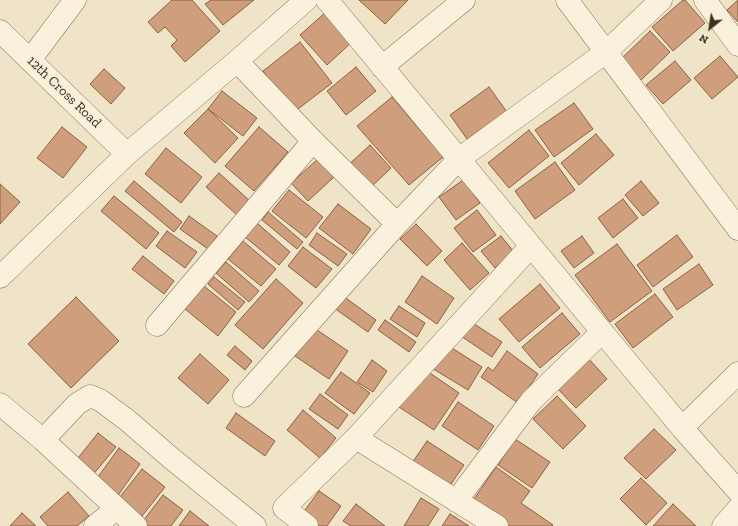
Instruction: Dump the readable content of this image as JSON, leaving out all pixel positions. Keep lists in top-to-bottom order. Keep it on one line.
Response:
{"streets":{"street":["12th Cross Road"]},"north":"bottom left"}
